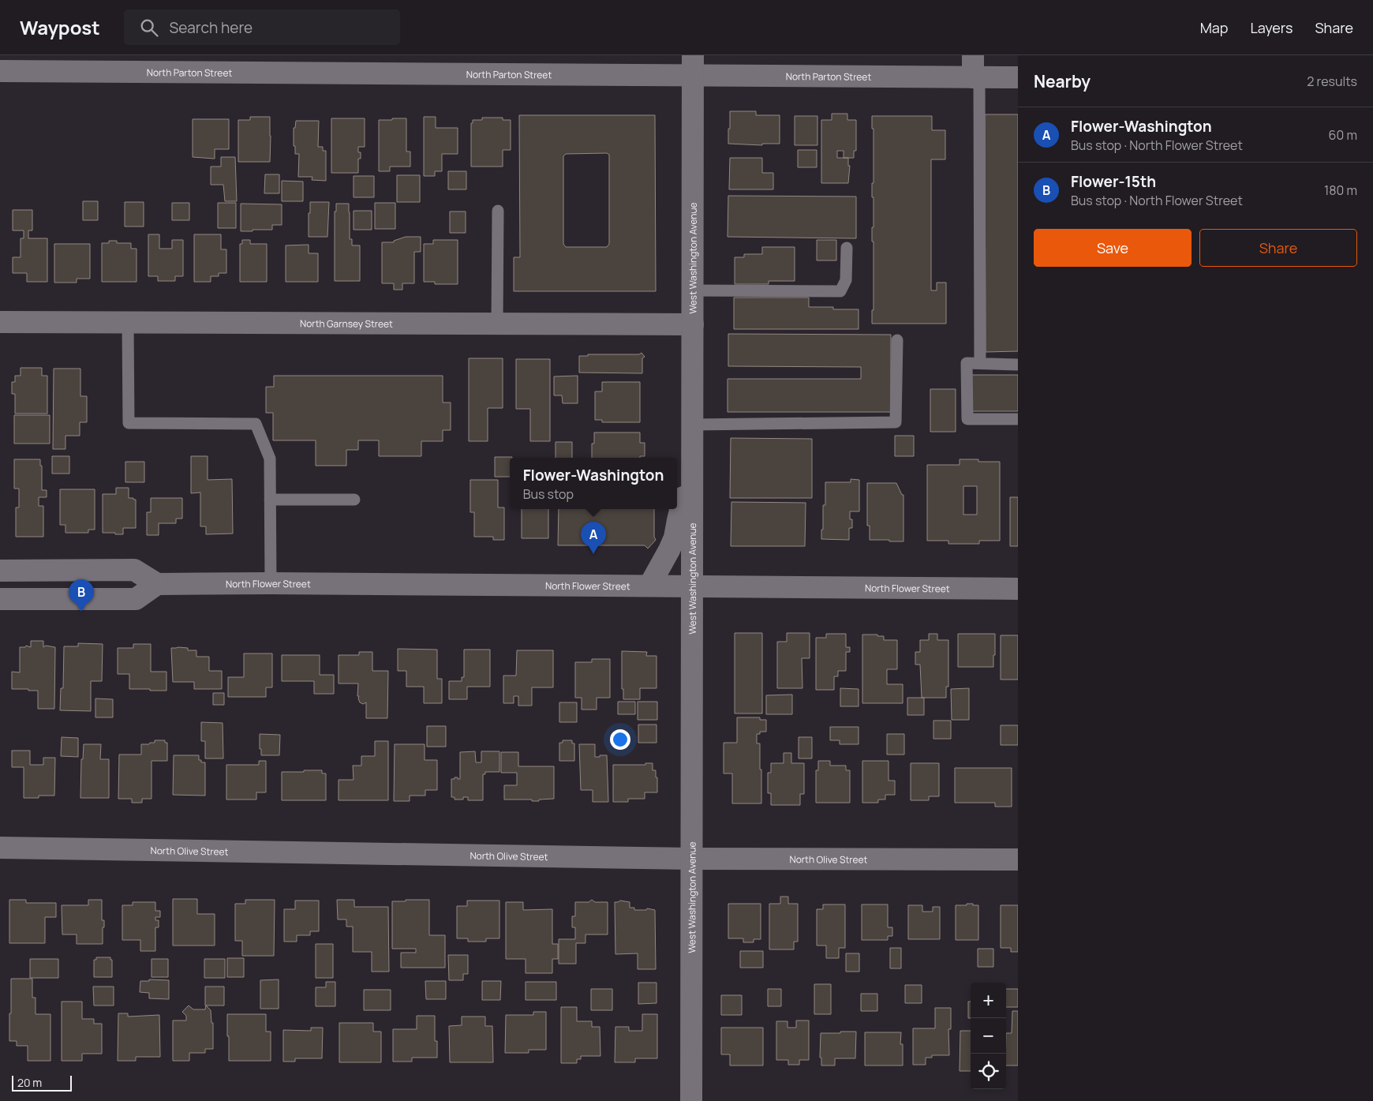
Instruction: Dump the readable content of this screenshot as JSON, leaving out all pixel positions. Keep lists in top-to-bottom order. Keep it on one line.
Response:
{"streets":{"street":["North Parton Street","West Washington Avenue","North Garnsey Street","North Flower Street","North Olive Street"]},"crossings":[["North Parton Street","West Washington Avenue"],["West Washington Avenue","North Garnsey Street"],["West Washington Avenue","North Flower Street"],["West Washington Avenue","North Olive Street"]],"scale_bar":"20 m","page":{"header":"Waypost","search":"Search here","nav":["Map","Layers","Share"],"heading":["Nearby","2 results"],"list":[{"mark":"A","name":"Flower-Washington","note":"Bus stop · North Flower Street","value":"60 m"},{"mark":"B","name":"Flower-15th","note":"Bus stop · North Flower Street","value":"180 m"}],"buttons":["Save","Share"],"popup":["Flower-Washington","Bus stop"],"pins":["A","B"],"map_buttons":["+","−"],"scale":"20 m"}}
